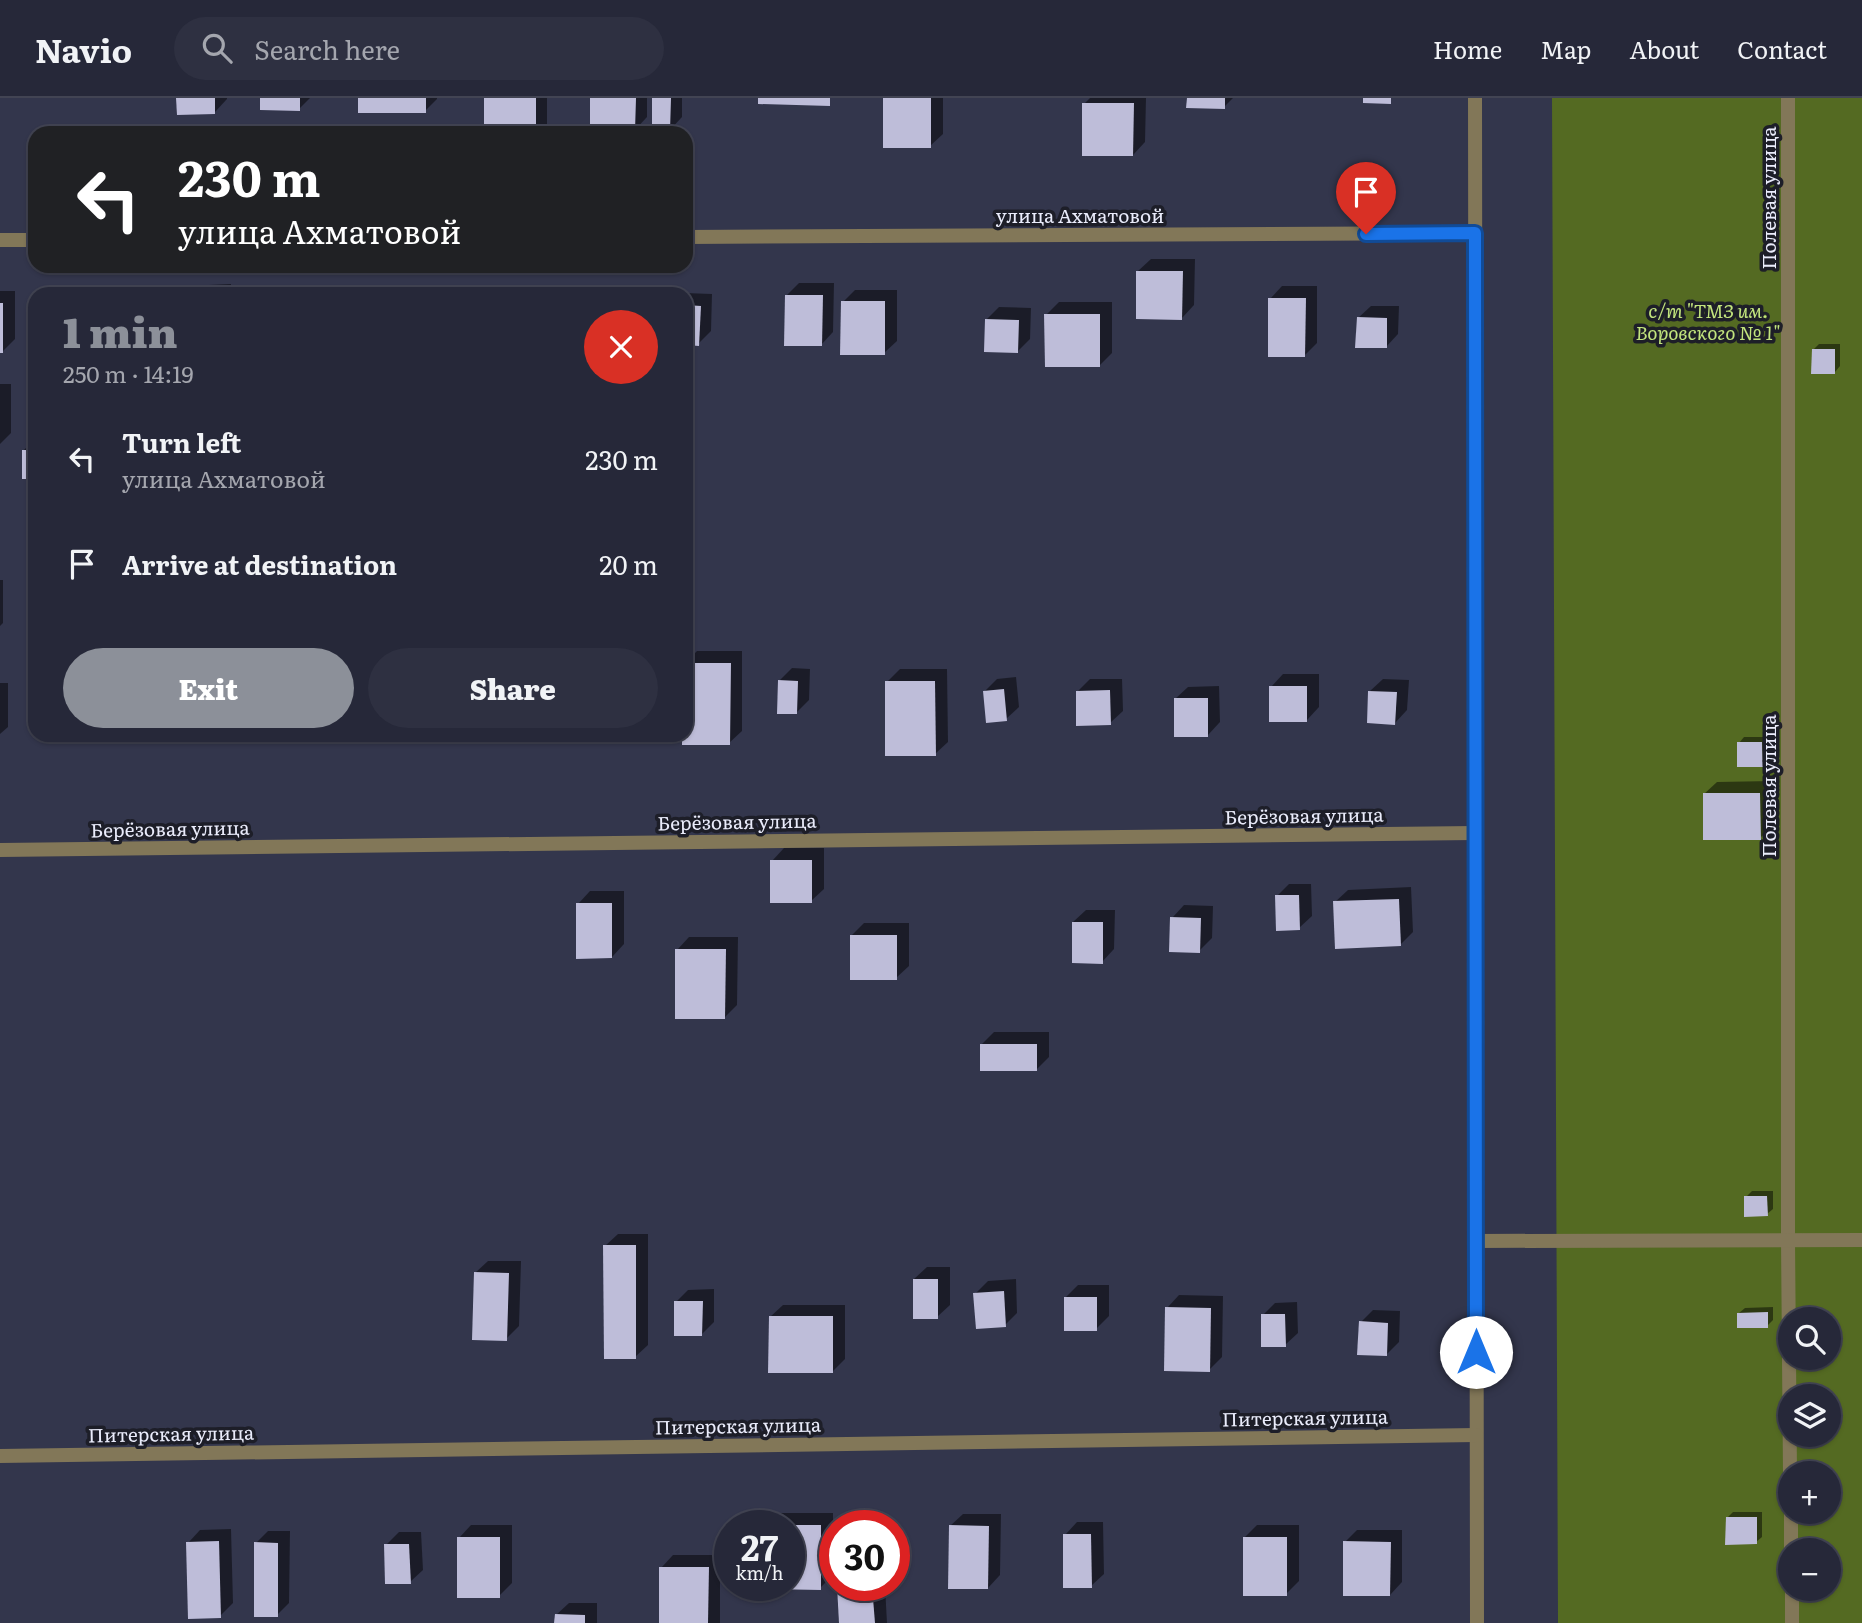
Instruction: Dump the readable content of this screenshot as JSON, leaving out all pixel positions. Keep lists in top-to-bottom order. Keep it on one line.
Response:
{"streets":{"street":["Полевая улица","улица Ахматовой","Берёзовая улица","Питерская улица"]},"parks":["с/т \"ТМЗ им. Воровского № 1\""],"page":{"header":"Navio","search":"Search here","nav":["Home","Map","About","Contact"],"turn":["230 m","улица Ахматовой"],"heading":["1 min","250 m · 14:19"],"list":[{"name":"Turn left","note":"улица Ахматовой","value":"230 m"},{"name":"Arrive at destination","value":"20 m"}],"buttons":["Exit","Share"],"map_buttons":["+","−"],"speed":"27 km/h","limit":"30"}}
